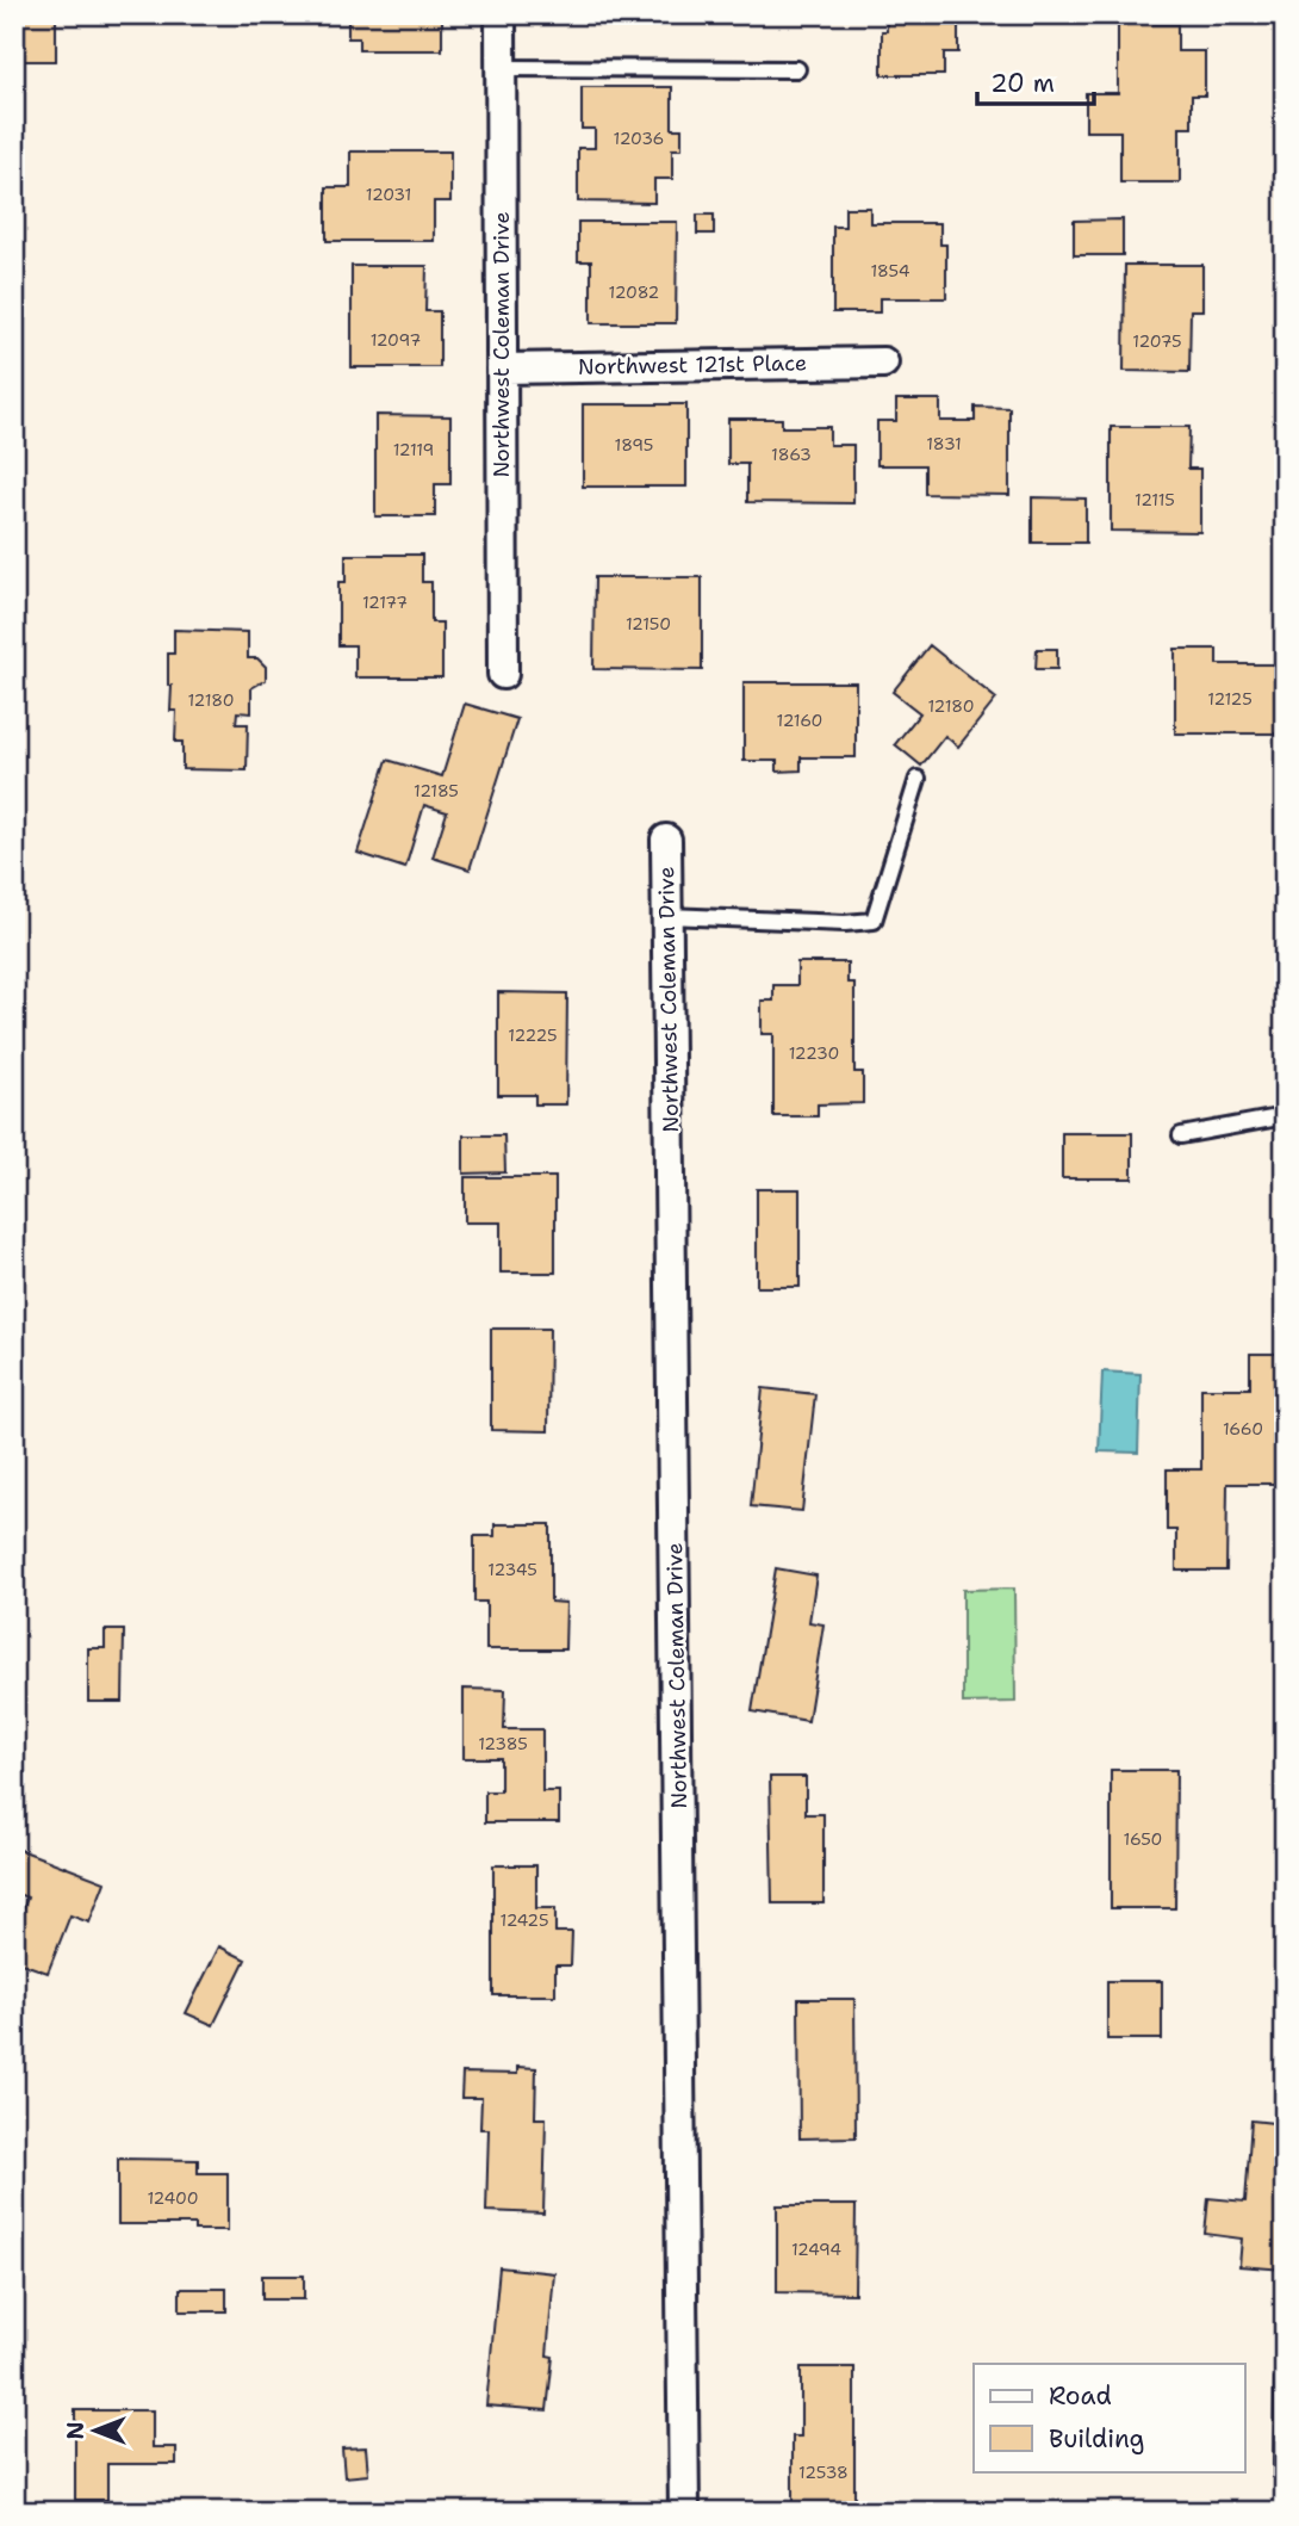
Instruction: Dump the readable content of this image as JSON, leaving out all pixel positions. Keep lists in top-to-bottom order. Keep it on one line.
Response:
{"streets":{"street":["Northwest Coleman Drive","Northwest 121st Place"]},"crossings":[["Northwest Coleman Drive","Northwest 121st Place"]],"house_numbers":["12036","12031","1854","12082","12097","12075","1831","1895","12119","1863","12115","12177","12150","12125","12180","12180","12160","12185","12225","12230","1660","12345","12385","1650","12425","12400","12494","12538"],"legend":["Road","Building"],"scale_bar":"20 m","north":"left"}
